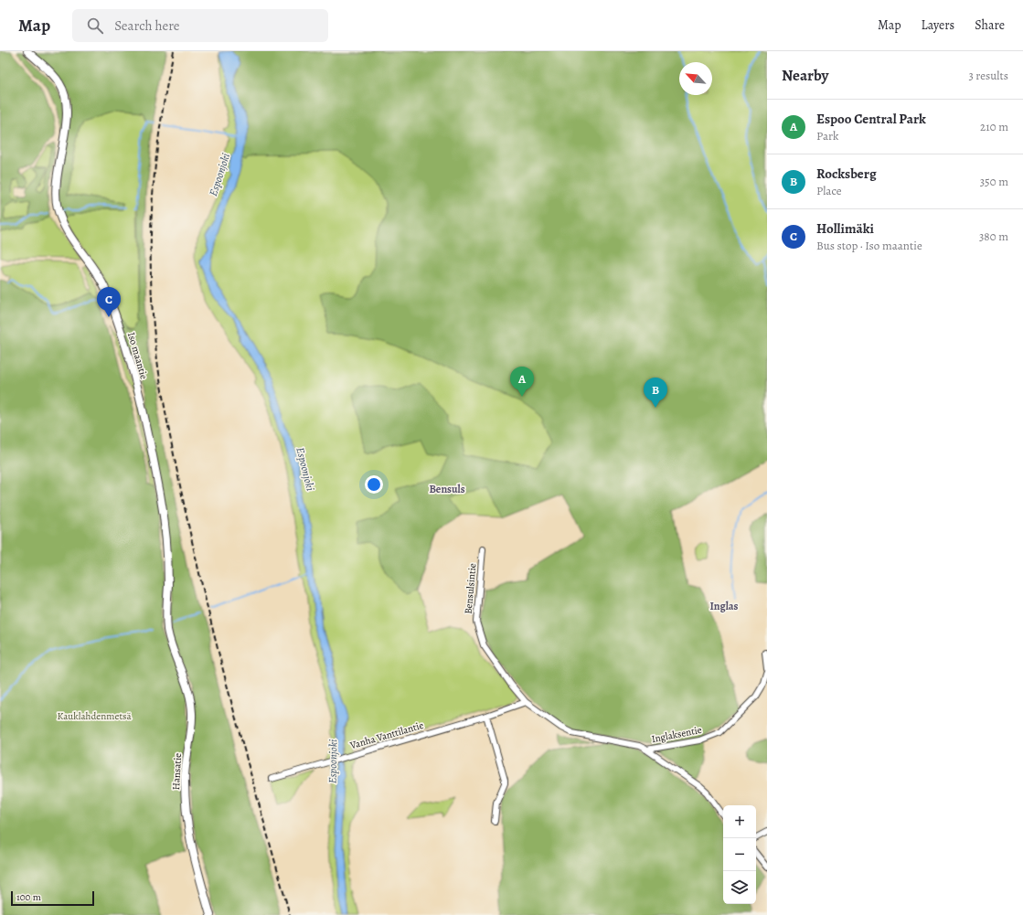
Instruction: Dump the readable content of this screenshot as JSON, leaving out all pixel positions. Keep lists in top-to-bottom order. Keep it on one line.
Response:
{"streets":{"main road":["Iso maantie","Hansatie"],"street":["Bensulsintie","Inglaksentie","Vanha Vanttilantie"]},"crossings":[["Iso maantie","Hansatie"],["Bensulsintie","Vanha Vanttilantie"]],"districts":["Bensuls","Inglas"],"water":["Espoonjoki"],"parks":["Kauklahdenmetsä"],"scale_bar":"100 m","north":"top left","page":{"header":"Map","search":"Search here","nav":["Map","Layers","Share"],"heading":["Nearby","3 results"],"list":[{"mark":"A","name":"Espoo Central Park","note":"Park","value":"210 m"},{"mark":"B","name":"Rocksberg","note":"Place","value":"350 m"},{"mark":"C","name":"Hollimäki","note":"Bus stop · Iso maantie","value":"380 m"}],"pins":["C","A","B"],"map_buttons":["+","−"],"scale":"100 m"}}
